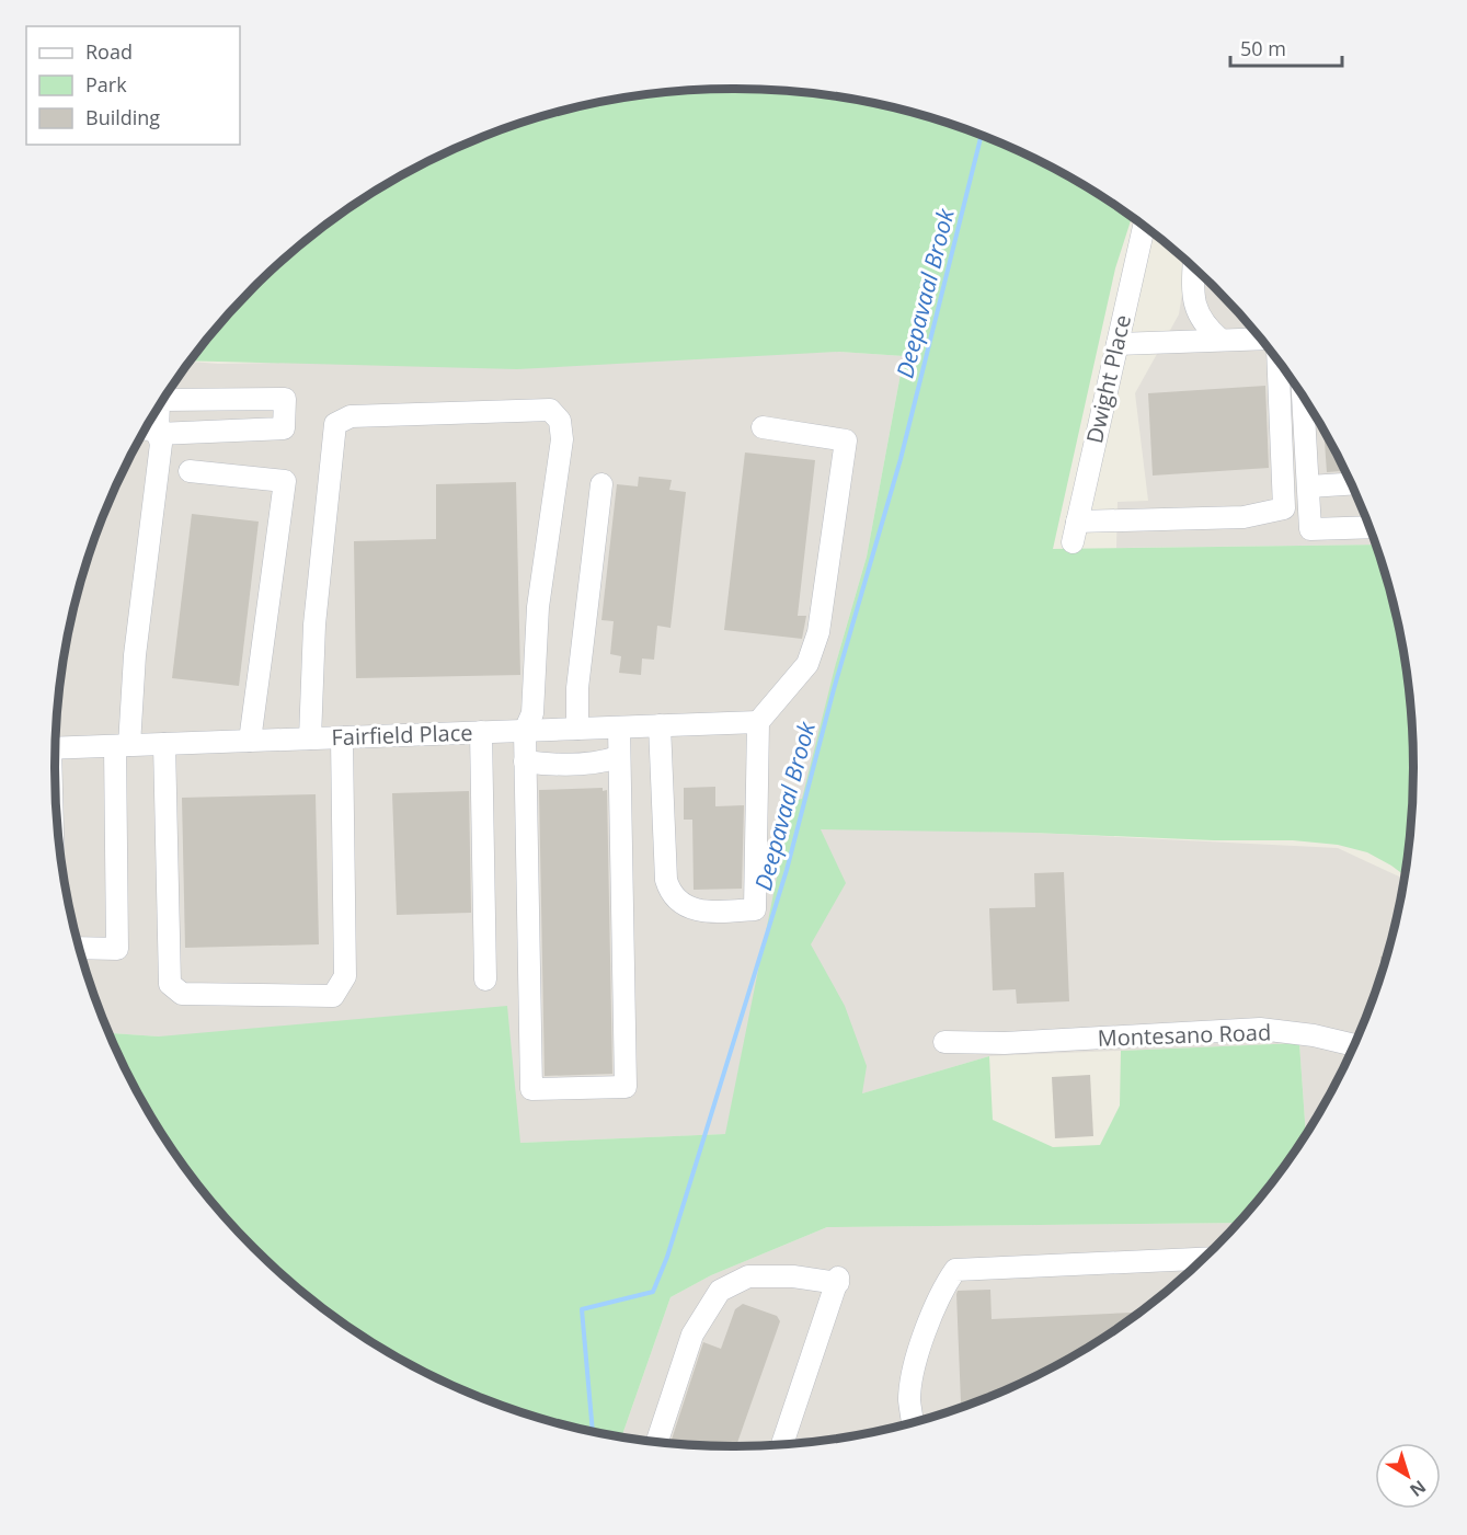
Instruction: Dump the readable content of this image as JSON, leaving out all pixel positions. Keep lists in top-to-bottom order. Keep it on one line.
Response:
{"streets":{"street":["Dwight Place","Fairfield Place","Montesano Road"]},"water":["Deepavaal Brook"],"legend":["Road","Park","Building"],"scale_bar":"50 m","north":"bottom right"}
